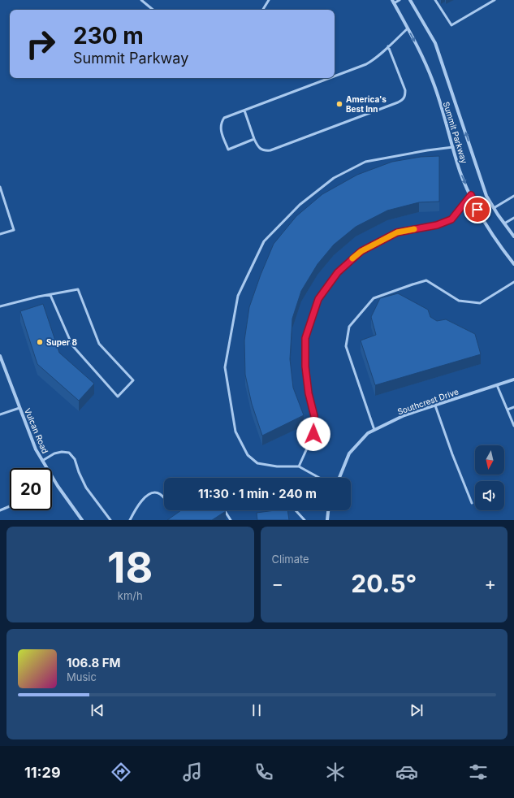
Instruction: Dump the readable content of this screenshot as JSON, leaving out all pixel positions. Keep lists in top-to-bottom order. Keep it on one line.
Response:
{"streets":{"street":["Summit Parkway","Southcrest Drive","Vulcan Road"]},"places":["America's Best Inn","Super 8"],"north":"bottom","page":{"turn":["230 m","Summit Parkway"],"limit":"20","trip":"11:30 · 1 min · 240 m","tile":[["18","km/h"],"Climate"],"heat":["−","20.5°","+"],"song":["106.8 FM","Music"],"tabs":"11:29"}}
